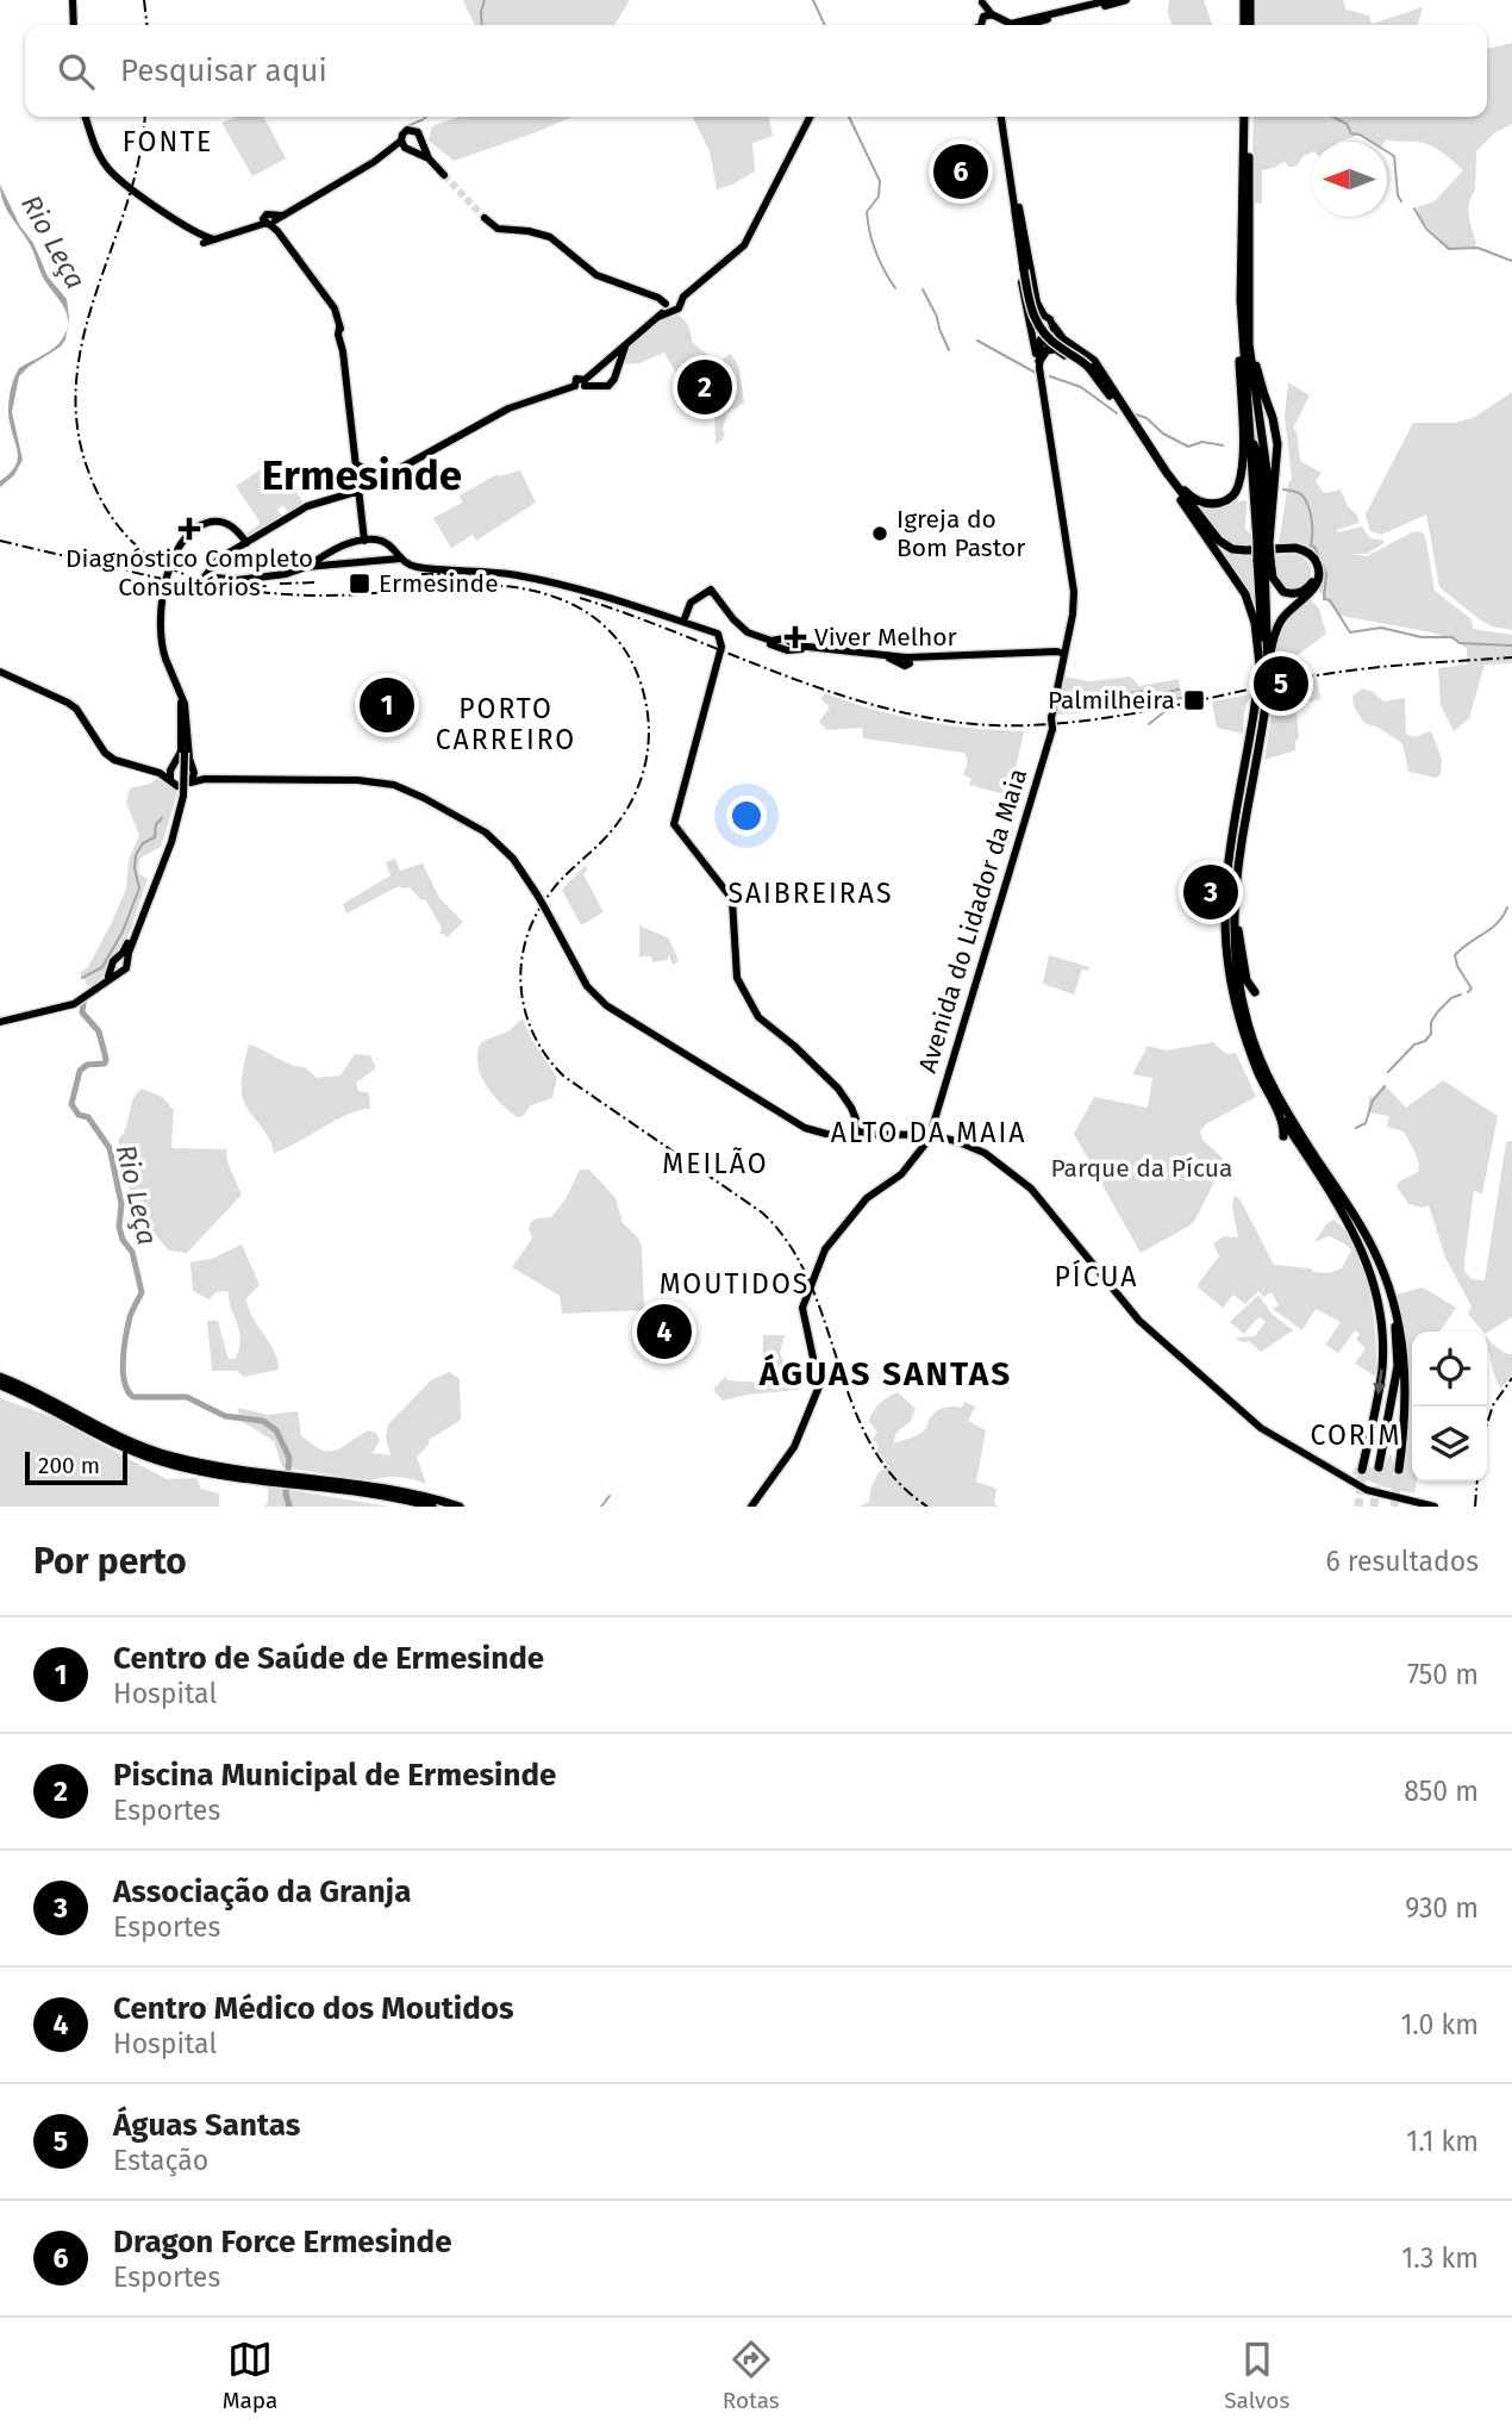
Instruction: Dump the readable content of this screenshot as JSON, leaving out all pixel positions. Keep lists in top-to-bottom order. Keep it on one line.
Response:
{"streets":{"main road":["Avenida do Lidador da Maia"]},"districts":["FONTE","Ermesinde","PORTO CARREIRO","SAIBREIRAS","ALTO DA MAIA","MEILÃO","PÍCUA","MOUTIDOS","ÁGUAS SANTAS","CORIM"],"water":["Rio Leça"],"parks":["Parque da Pícua"],"places":{"health":["Diagnóstico Completo Consultórios","Viver Melhor"],"other":["Igreja do Bom Pastor"],"transit":["Ermesinde","Palmilheira"]},"scale_bar":"200 m","north":"left","page":{"search":"Pesquisar aqui","pins":["6","2","5","1","3","4"],"scale":"200 m","heading":["Por perto","6 resultados"],"list":[{"mark":"1","name":"Centro de Saúde de Ermesinde","note":"Hospital","value":"750 m"},{"mark":"2","name":"Piscina Municipal de Ermesinde","note":"Esportes","value":"850 m"},{"mark":"3","name":"Associação da Granja","note":"Esportes","value":"930 m"},{"mark":"4","name":"Centro Médico dos Moutidos","note":"Hospital","value":"1.0 km"},{"mark":"5","name":"Águas Santas","note":"Estação","value":"1.1 km"},{"mark":"6","name":"Dragon Force Ermesinde","note":"Esportes","value":"1.3 km"}],"nav":["Mapa","Rotas","Salvos"]}}
